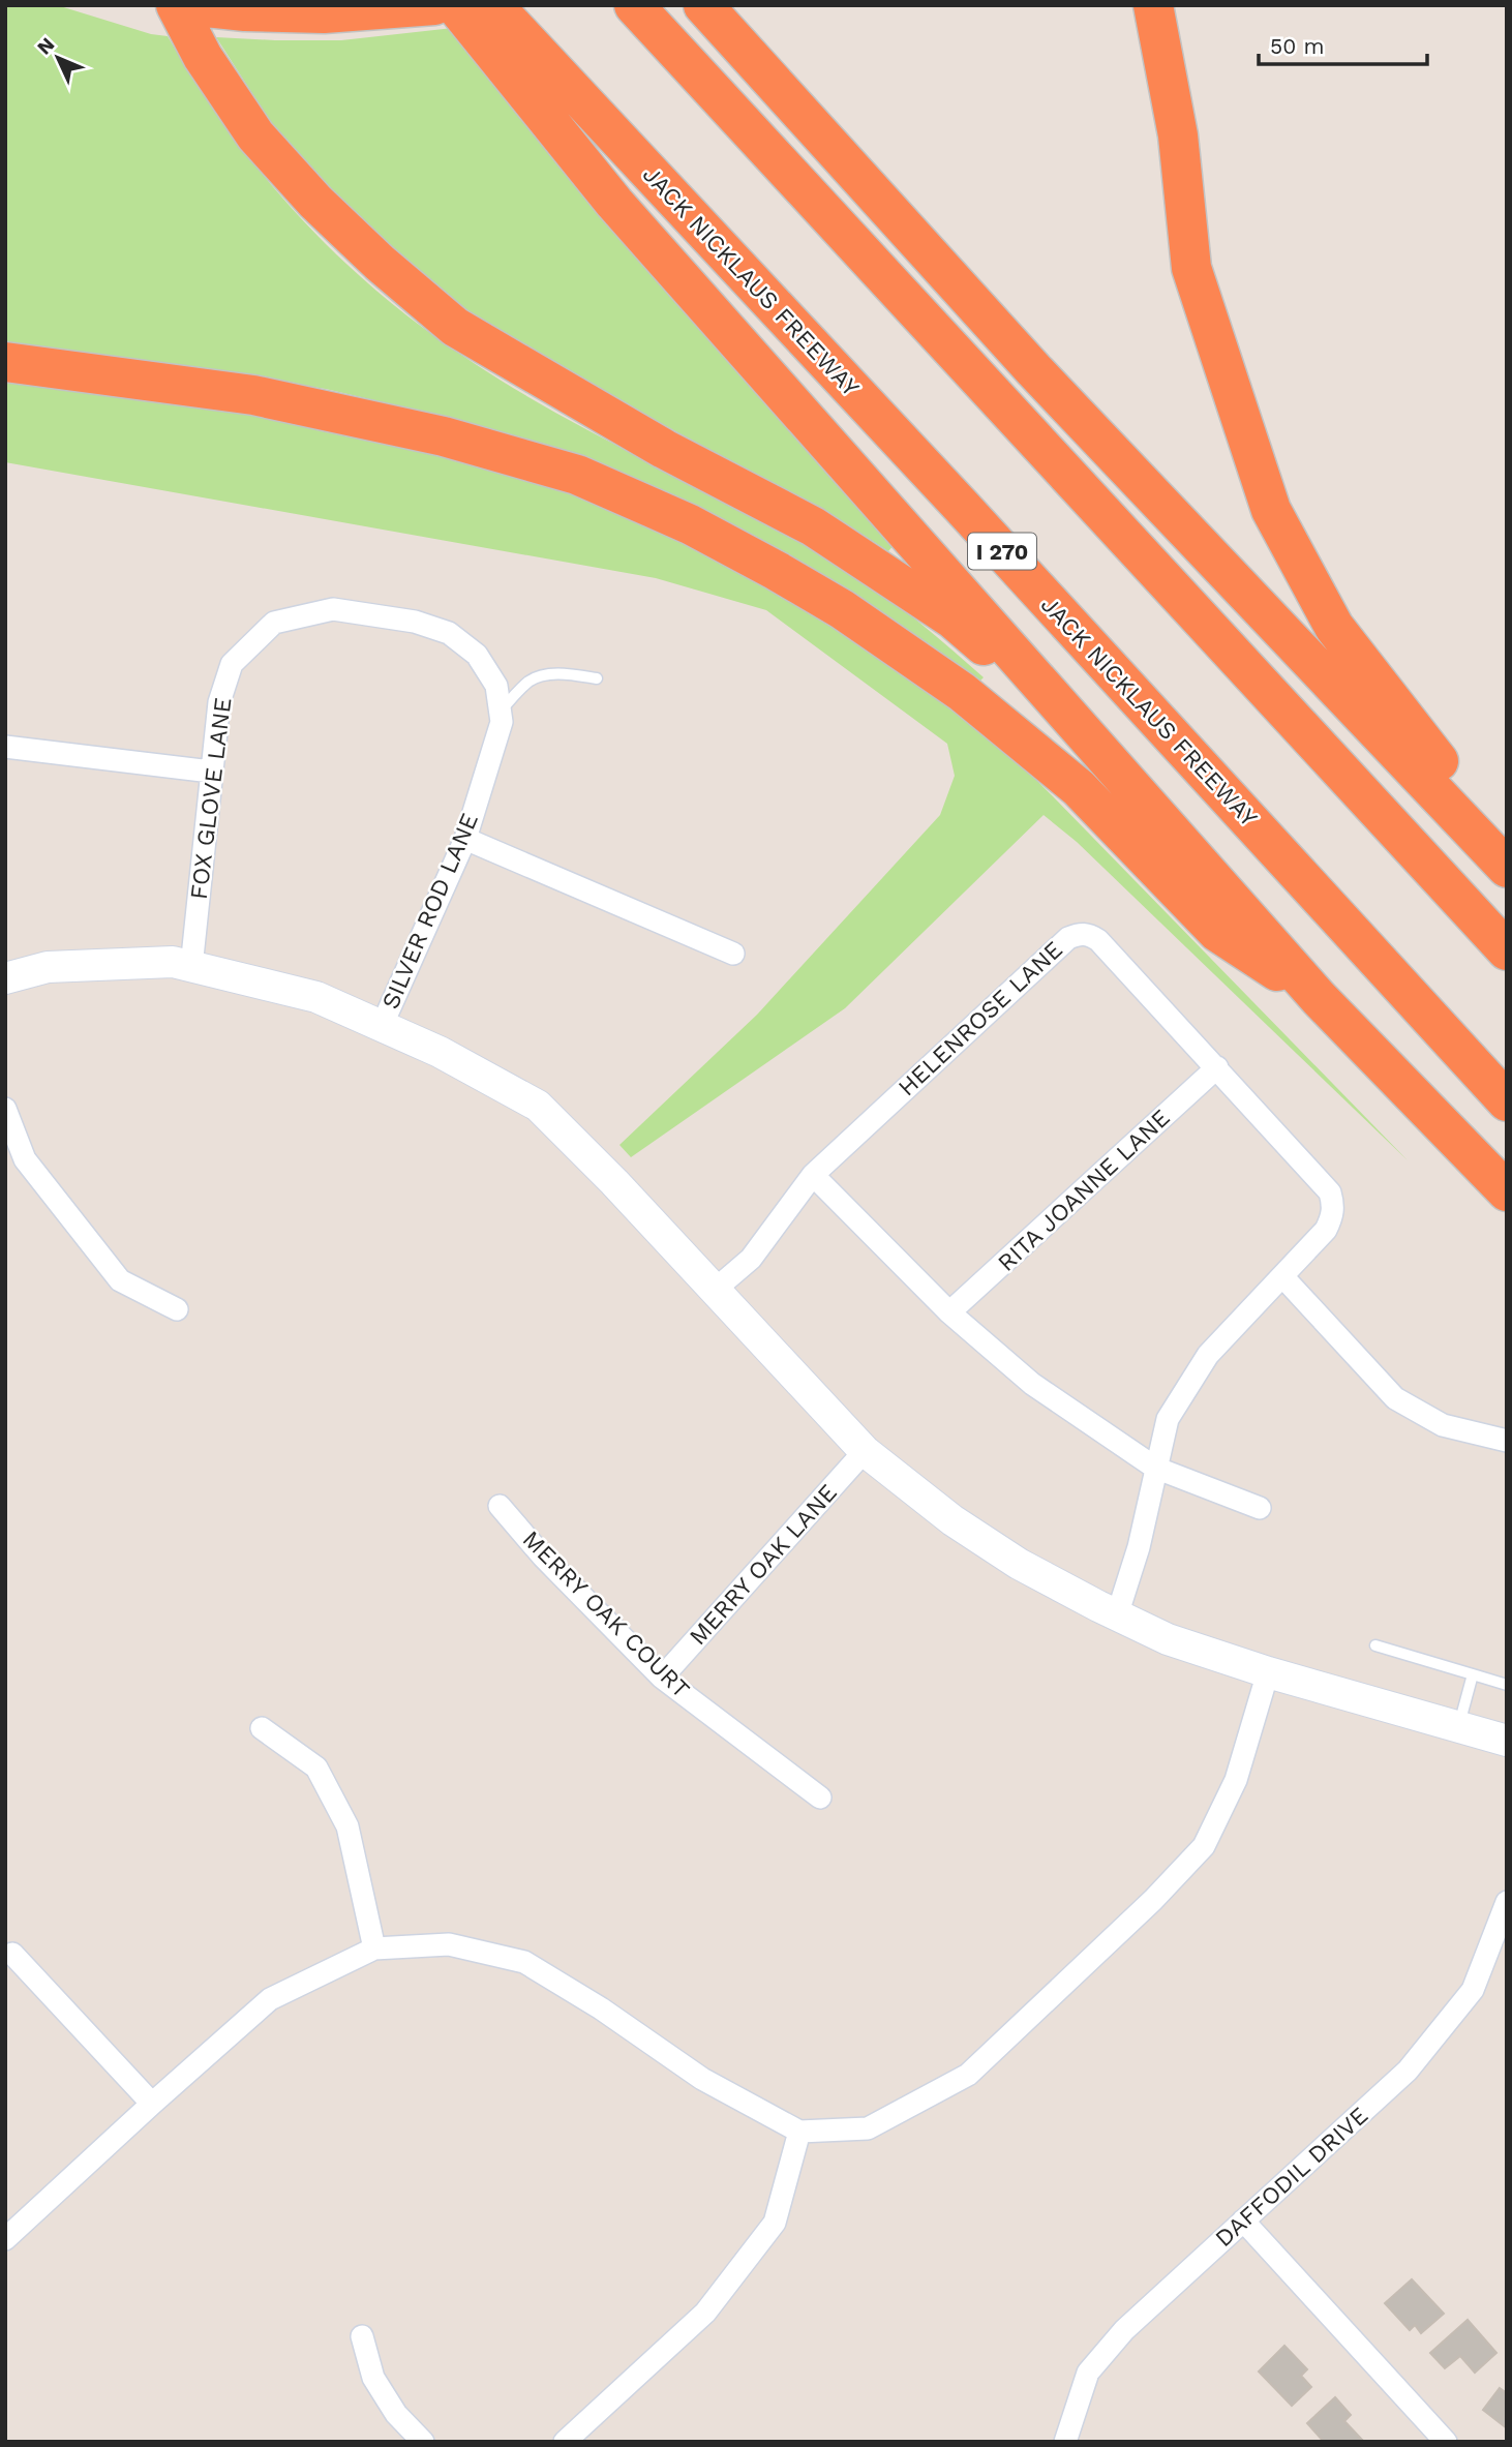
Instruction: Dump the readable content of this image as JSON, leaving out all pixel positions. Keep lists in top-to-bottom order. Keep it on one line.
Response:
{"streets":{"highway":["JACK NICKLAUS FREEWAY","I 270"],"street":["FOX GLOVE LANE","SILVER ROD LANE","HELENROSE LANE","RITA JOANNE LANE","MERRY OAK LANE","MERRY OAK COURT","DAFFODIL DRIVE"]},"crossings":[["FOX GLOVE LANE","SILVER ROD LANE"],["HELENROSE LANE","RITA JOANNE LANE"],["MERRY OAK LANE","MERRY OAK COURT"]],"scale_bar":"50 m","north":"top left"}
